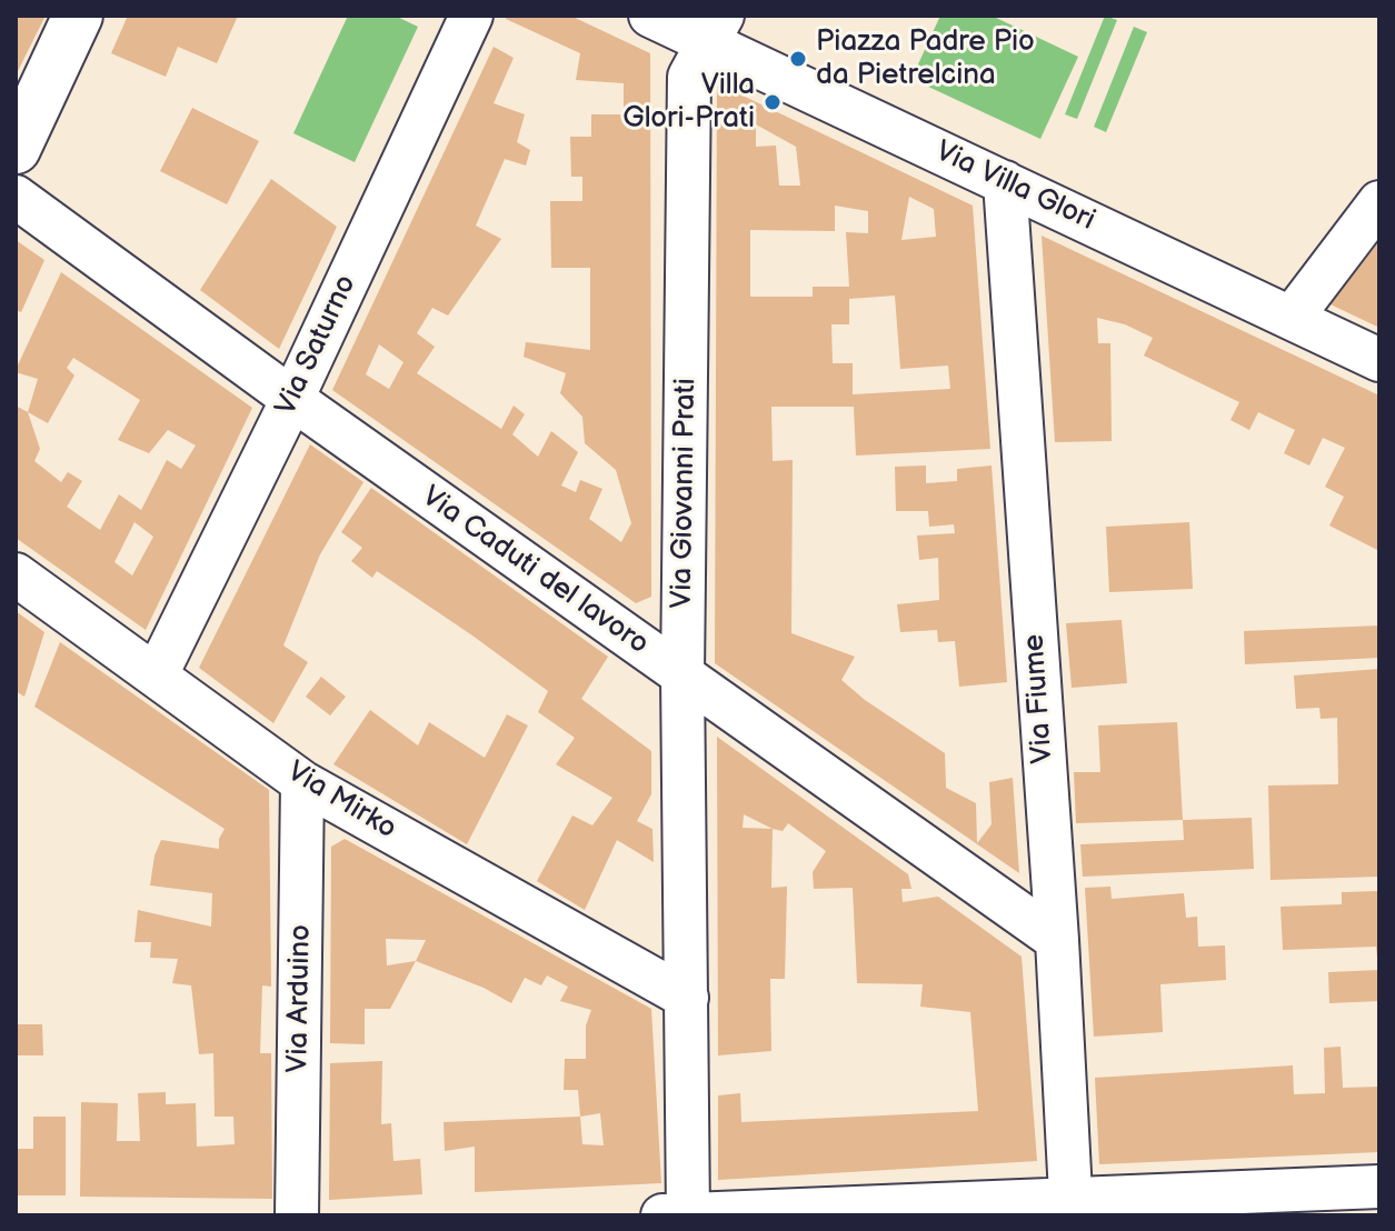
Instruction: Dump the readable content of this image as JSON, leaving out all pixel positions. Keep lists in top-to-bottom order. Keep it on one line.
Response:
{"streets":{"street":["Via Villa Glori","Via Saturno","Via Giovanni Prati","Via Caduti del lavoro","Via Fiume","Via Mirko","Via Arduino"]},"crossings":[["Via Villa Glori","Via Giovanni Prati"],["Via Villa Glori","Via Fiume"],["Via Saturno","Via Caduti del lavoro"],["Via Saturno","Via Mirko"],["Via Giovanni Prati","Via Caduti del lavoro"],["Via Giovanni Prati","Via Mirko"],["Via Caduti del lavoro","Via Fiume"],["Via Mirko","Via Arduino"]],"places":["Piazza Padre Pio da Pietrelcina","Villa Glori-Prati"]}
